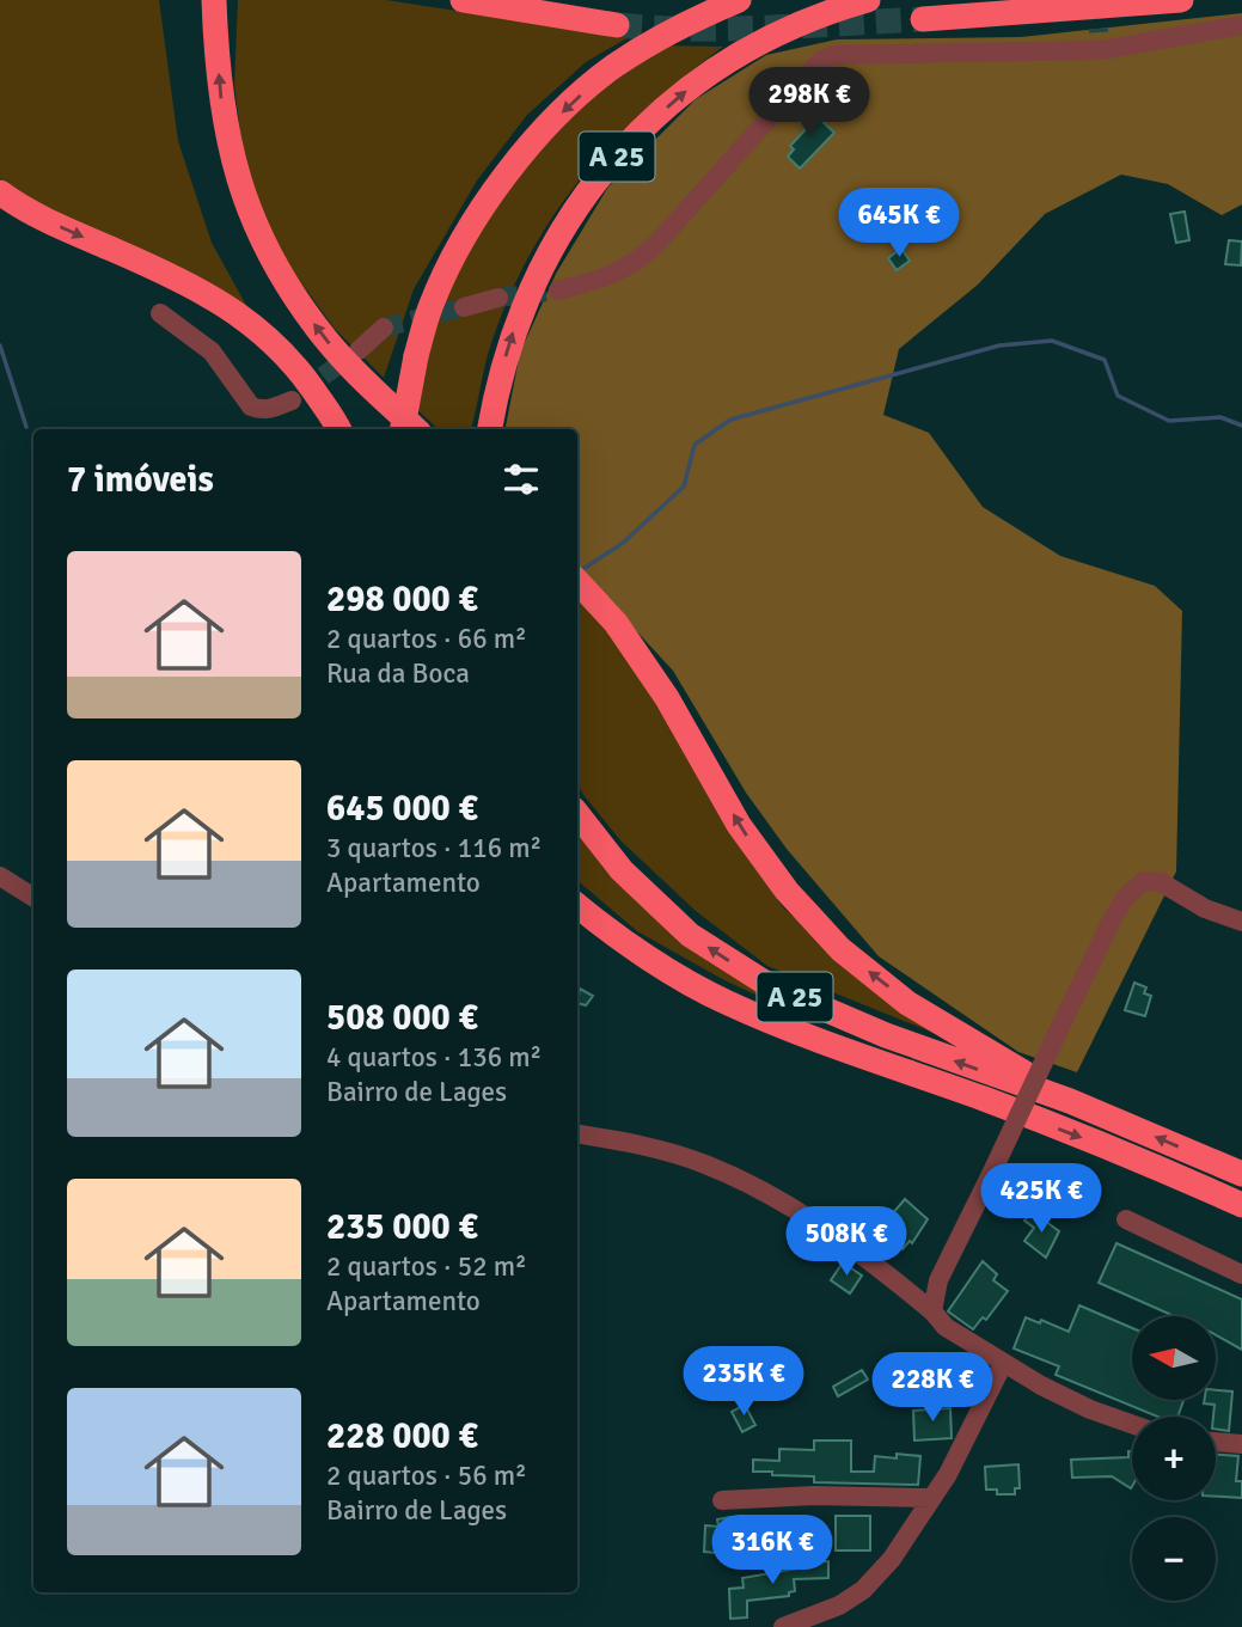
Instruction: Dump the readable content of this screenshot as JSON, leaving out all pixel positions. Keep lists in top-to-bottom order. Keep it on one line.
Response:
{"streets":{"highway":["A 25"]},"north":"left","page":{"price":["298K €","645K €","425K €","508K €","235K €","228K €","316K €"],"heading":"7 imóveis","list":[{"name":"298 000 €","note":"2 quartos · 66 m² · Rua da Boca"},{"name":"645 000 €","note":"3 quartos · 116 m² · Apartamento"},{"name":"508 000 €","note":"4 quartos · 136 m² · Bairro de Lages"},{"name":"235 000 €","note":"2 quartos · 52 m² · Apartamento"},{"name":"228 000 €","note":"2 quartos · 56 m² · Bairro de Lages"}],"map_buttons":["+","−"]}}
